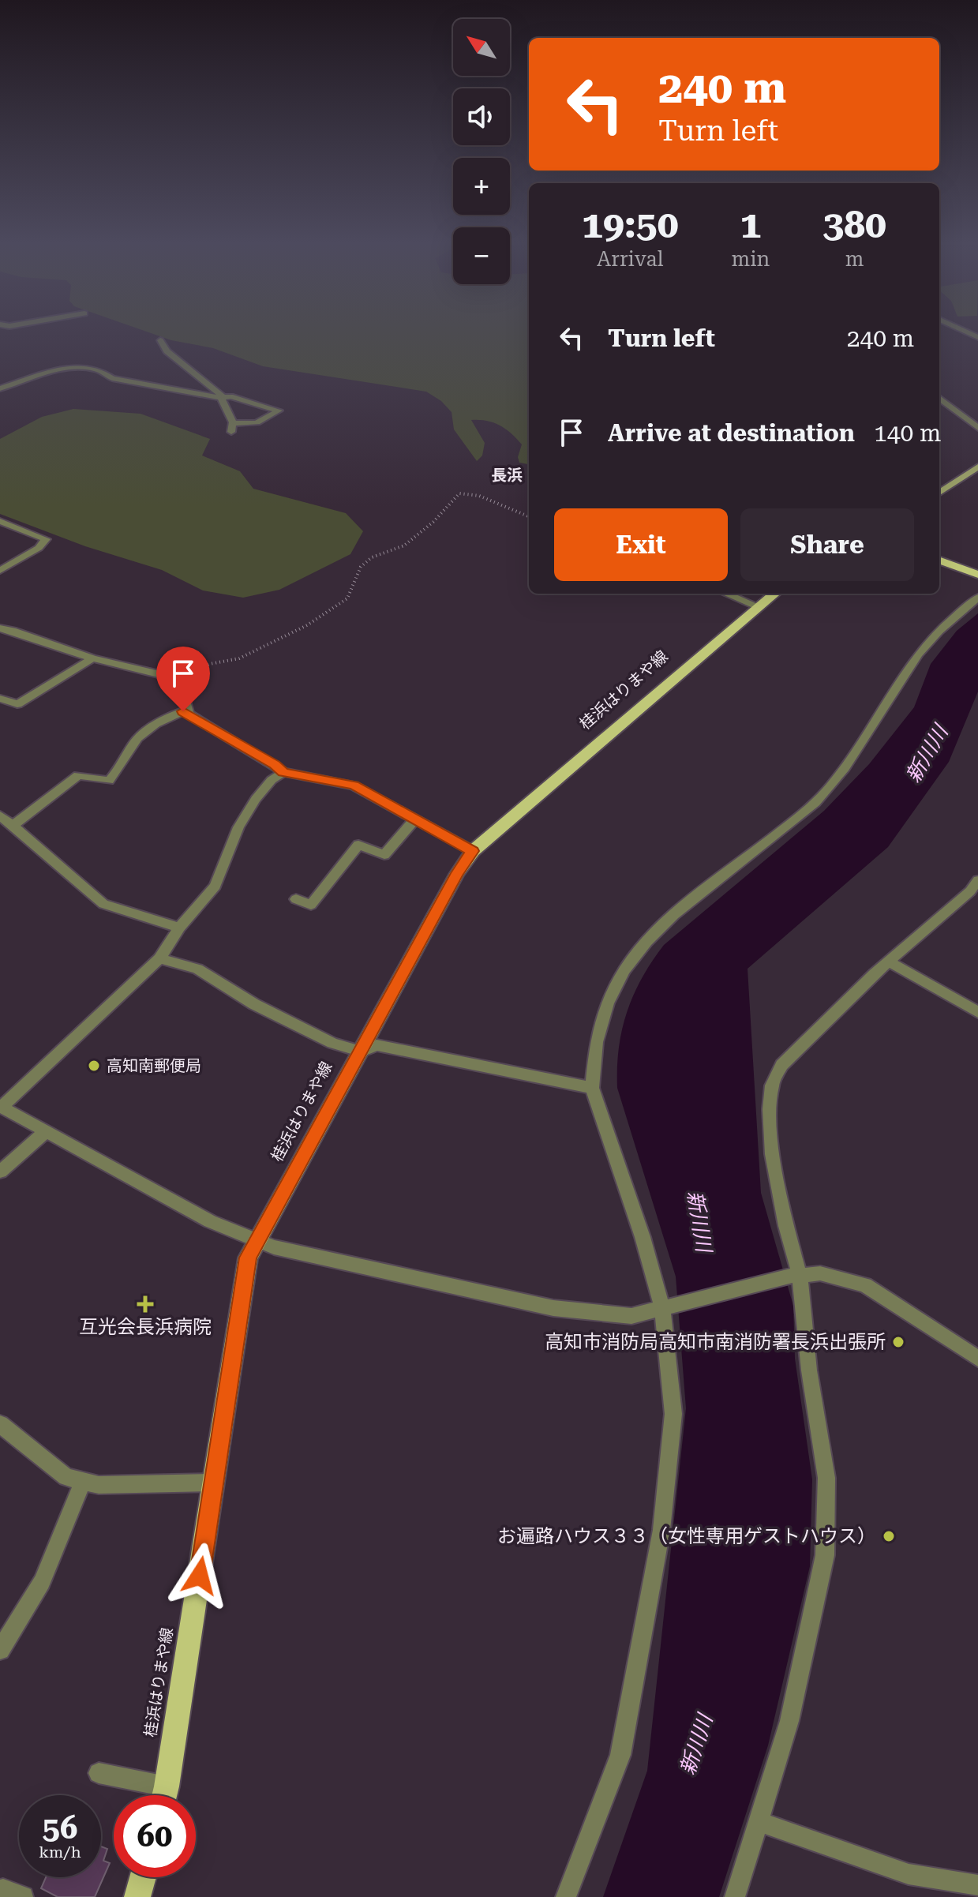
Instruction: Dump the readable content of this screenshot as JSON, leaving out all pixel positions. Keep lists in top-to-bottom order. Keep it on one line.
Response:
{"streets":{"main road":["桂浜はりまや線"]},"districts":["長浜"],"water":["新川川"],"places":{"other":["高知南郵便局","高知市消防局高知市南消防署長浜出張所","お遍路ハウス３３（女性専用ゲストハウス）"],"health":["互光会長浜病院"]},"north":"top left","page":{"map_buttons":["+","−"],"turn":["240 m","Turn left"],"eta":["19:50","Arrival","1","min","380","m"],"list":[{"name":"Turn left","value":"240 m"},{"name":"Arrive at destination","value":"140 m"}],"buttons":["Exit","Share"],"speed":"56 km/h","limit":"60"}}
